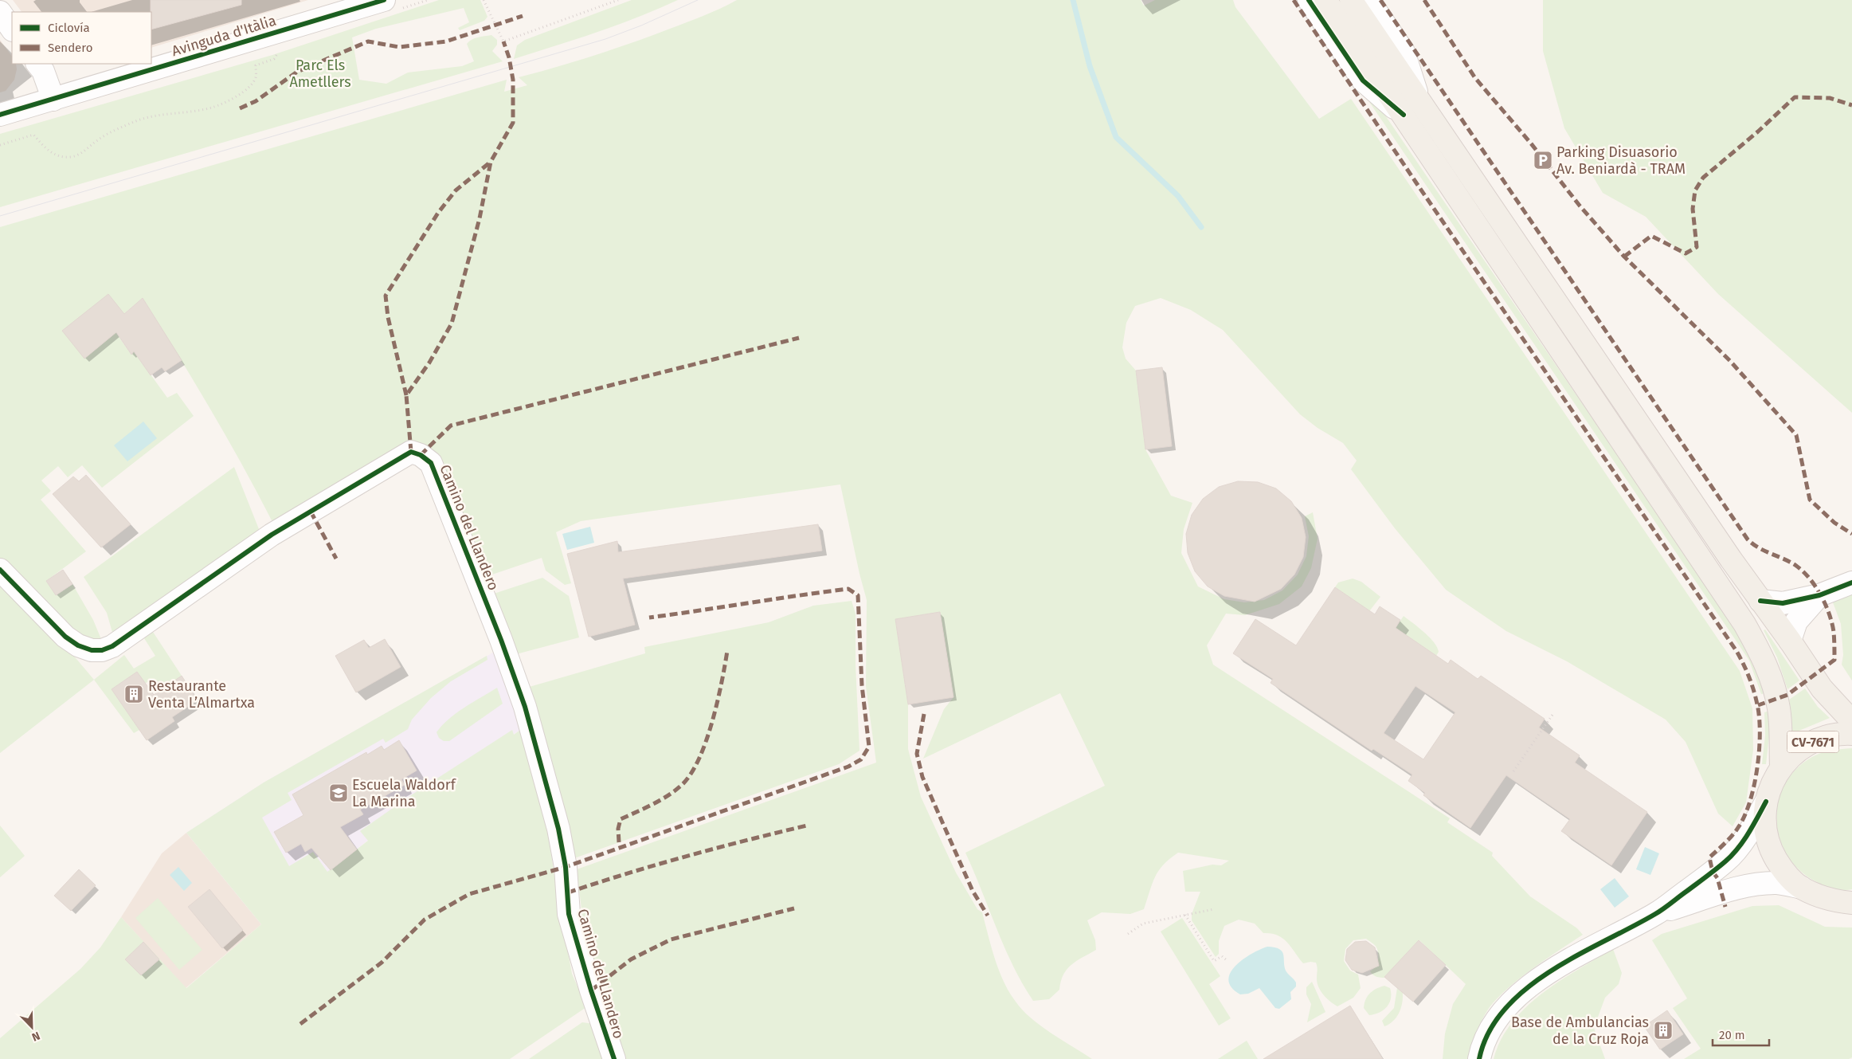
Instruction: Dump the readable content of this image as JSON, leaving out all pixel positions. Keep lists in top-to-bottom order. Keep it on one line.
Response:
{"streets":{"main road":["CV-7671"],"street":["Avinguda d'Itàlia","Camino del Llandero"]},"parks":["Parc Els Ametllers"],"places":{"parking":["Parking Disuasorio Av. Beniardà - TRAM"],"building":["Restaurante Venta L’Almartxa","Base de Ambulancias de la Cruz Roja"],"school or university":["Escuela Waldorf La Marina"]},"legend":["Ciclovía","Sendero"],"scale_bar":"20 m","north":"bottom right"}
